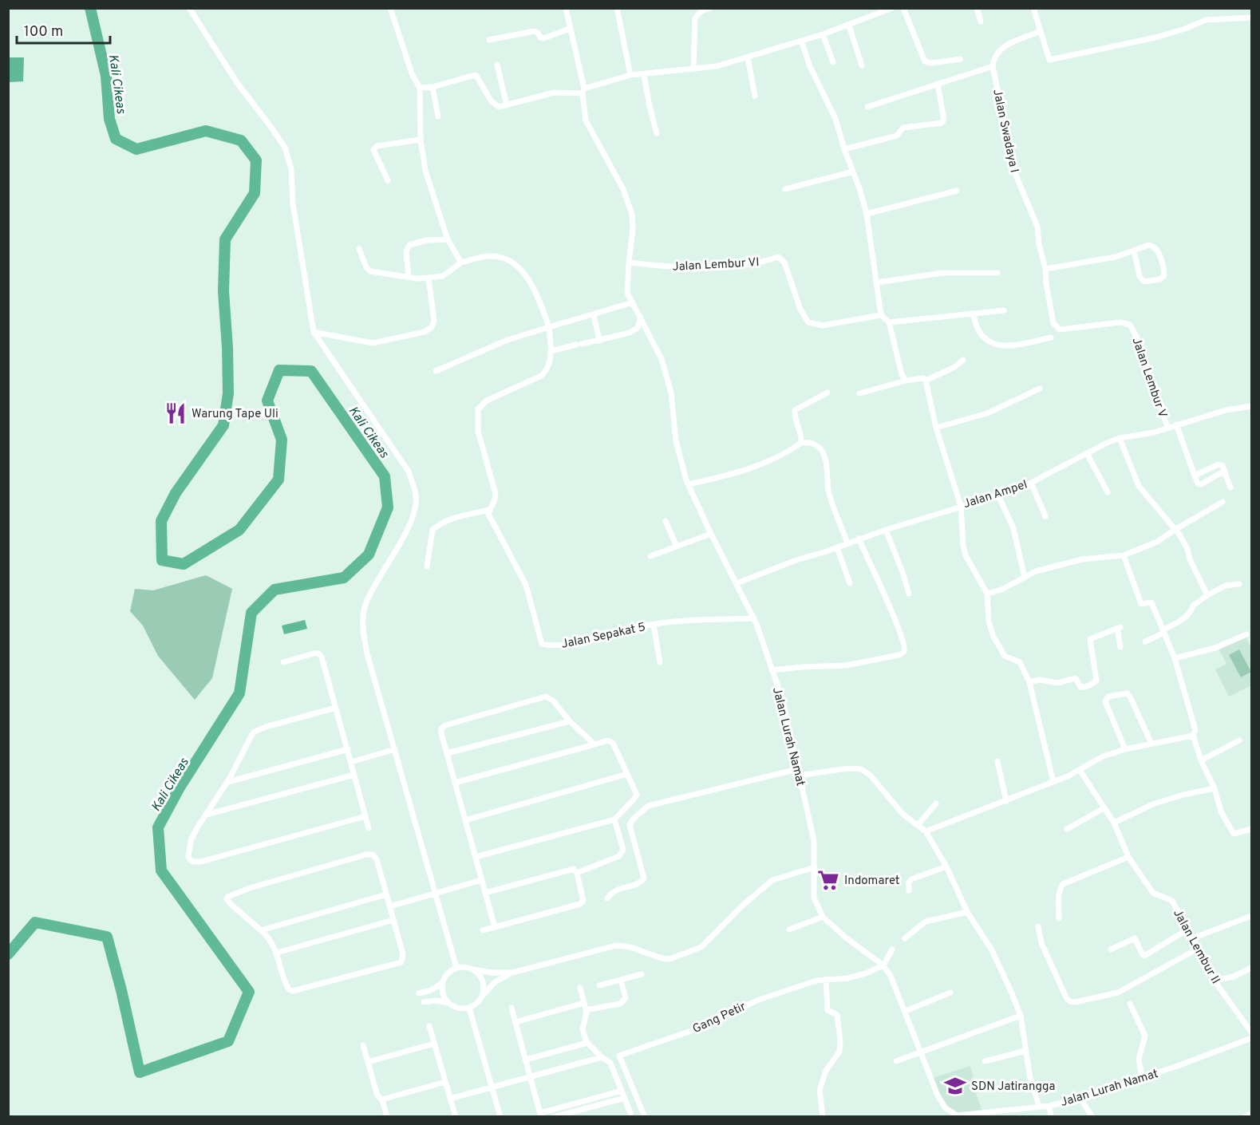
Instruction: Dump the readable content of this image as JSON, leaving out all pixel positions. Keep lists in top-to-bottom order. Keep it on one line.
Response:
{"streets":{"street":["Jalan Swadaya I","Jalan Lembur VI","Jalan Lembur V","Jalan Ampel","Jalan Sepakat 5","Jalan Lurah Namat","Jalan Lembur II","Gang Petir"]},"crossings":[["Jalan Swadaya I","Jalan Lembur V"],["Jalan Lembur VI","Jalan Lurah Namat"],["Jalan Lembur V","Jalan Ampel"],["Jalan Ampel","Jalan Lurah Namat"],["Jalan Sepakat 5","Jalan Lurah Namat"],["Jalan Lurah Namat","Gang Petir"]],"water":["Kali Cikeas"],"places":{"restaurant":["Warung Tape Uli"],"supermarket":["Indomaret"],"school or university":["SDN Jatirangga"]},"scale_bar":"100 m"}
